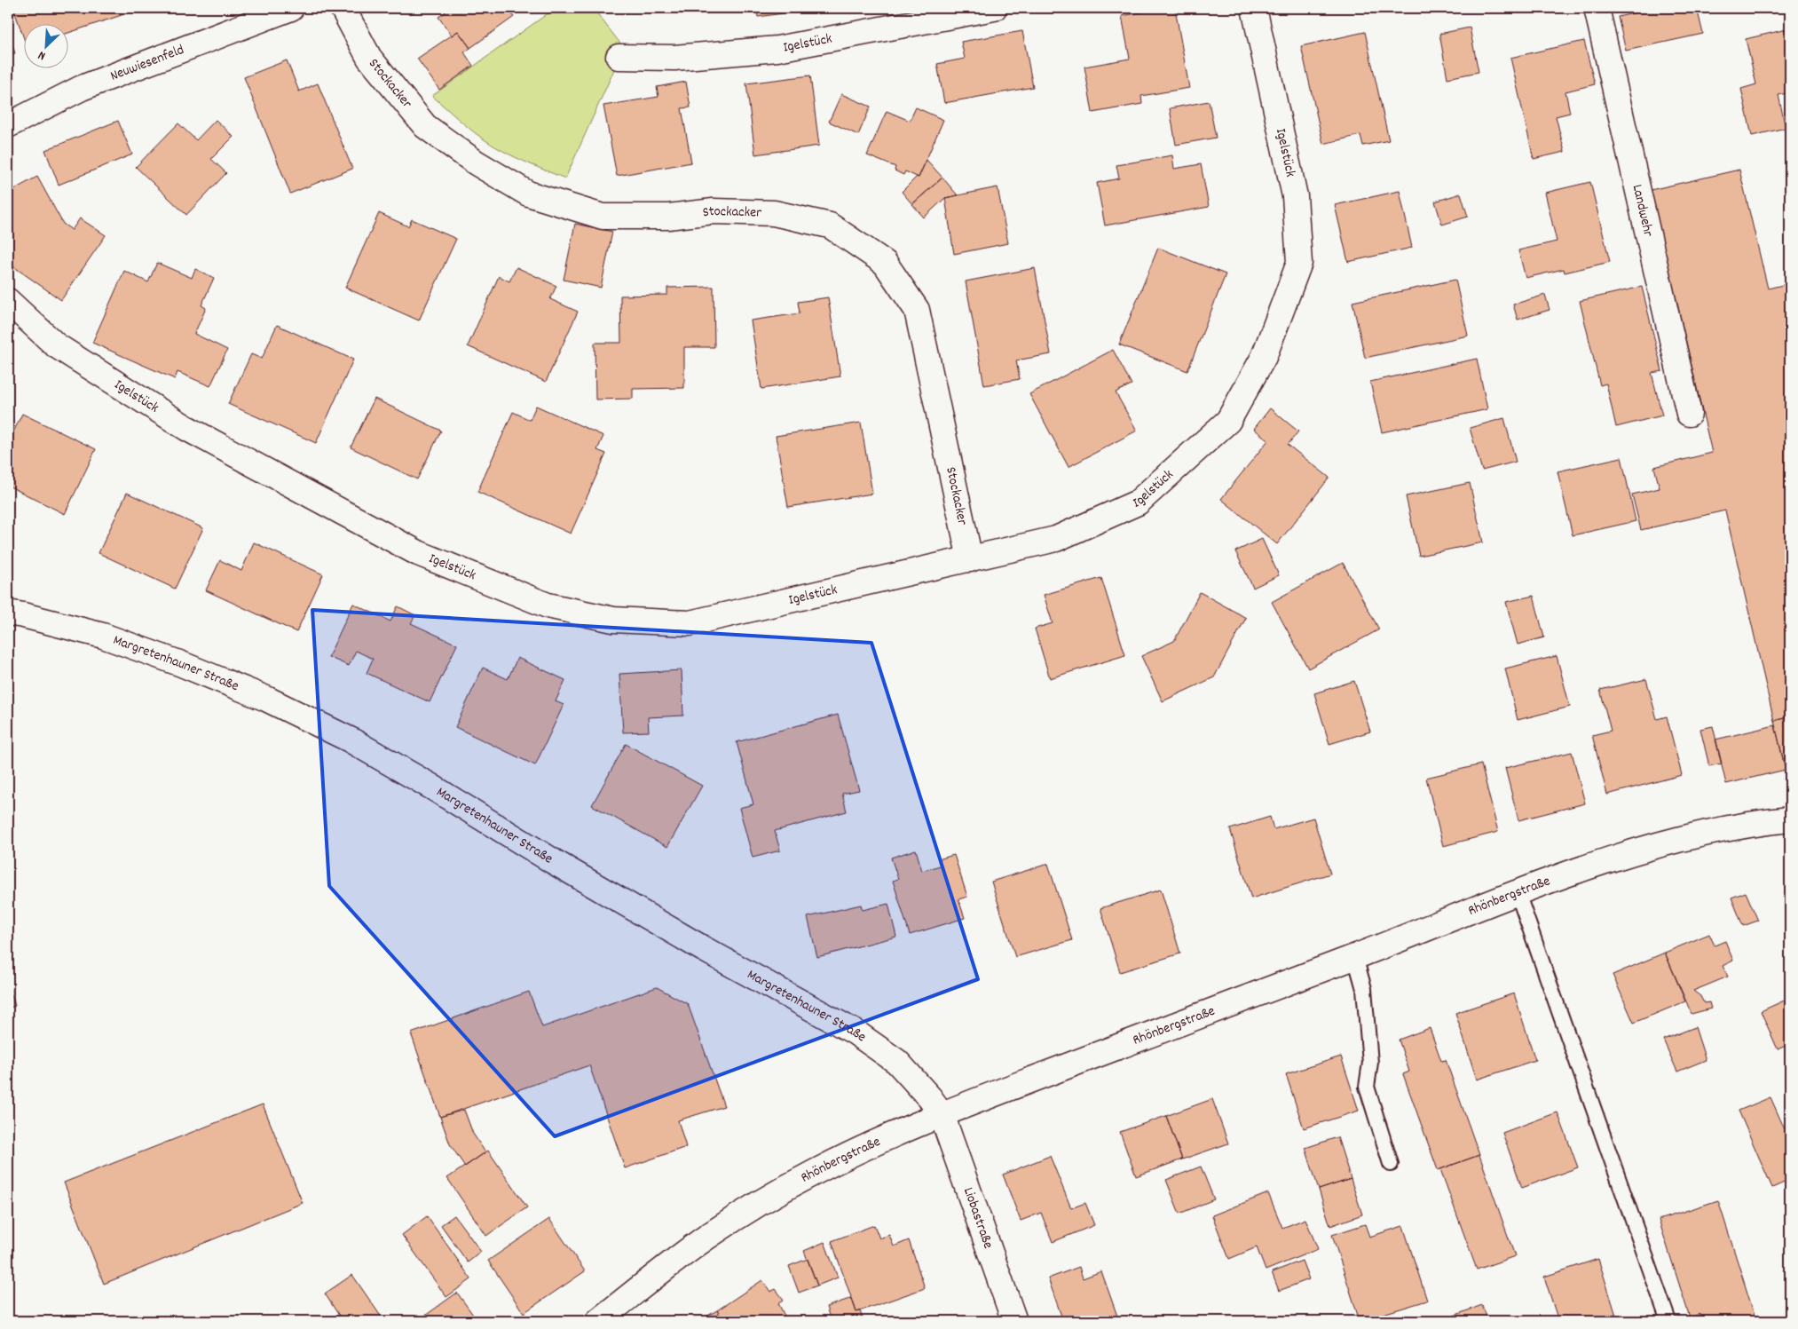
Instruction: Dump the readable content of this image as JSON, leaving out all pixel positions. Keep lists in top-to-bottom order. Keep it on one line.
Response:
{"streets":{"street":["Igelstück","Neuwiesenfeld","Stockacker","Landwehr","Margretenhauner Straße","Rhönbergstraße","Liobastraße"]},"crossings":[["Igelstück","Stockacker"],["Margretenhauner Straße","Rhönbergstraße"],["Margretenhauner Straße","Liobastraße"],["Rhönbergstraße","Liobastraße"]],"north":"bottom left"}
